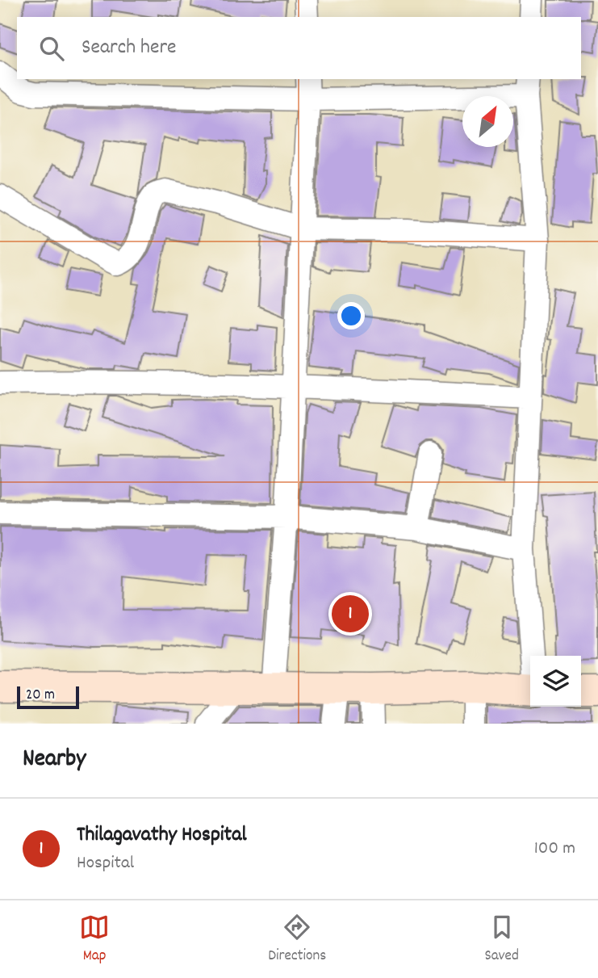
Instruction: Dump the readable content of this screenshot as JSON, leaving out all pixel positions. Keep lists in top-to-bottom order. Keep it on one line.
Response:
{"scale_bar":"20 m","north":"top right","page":{"search":"Search here","pins":"1","scale":"20 m","heading":"Nearby","list":[{"mark":"1","name":"Thilagavathy Hospital","note":"Hospital","value":"100 m"}],"nav":["Map","Directions","Saved"]}}
